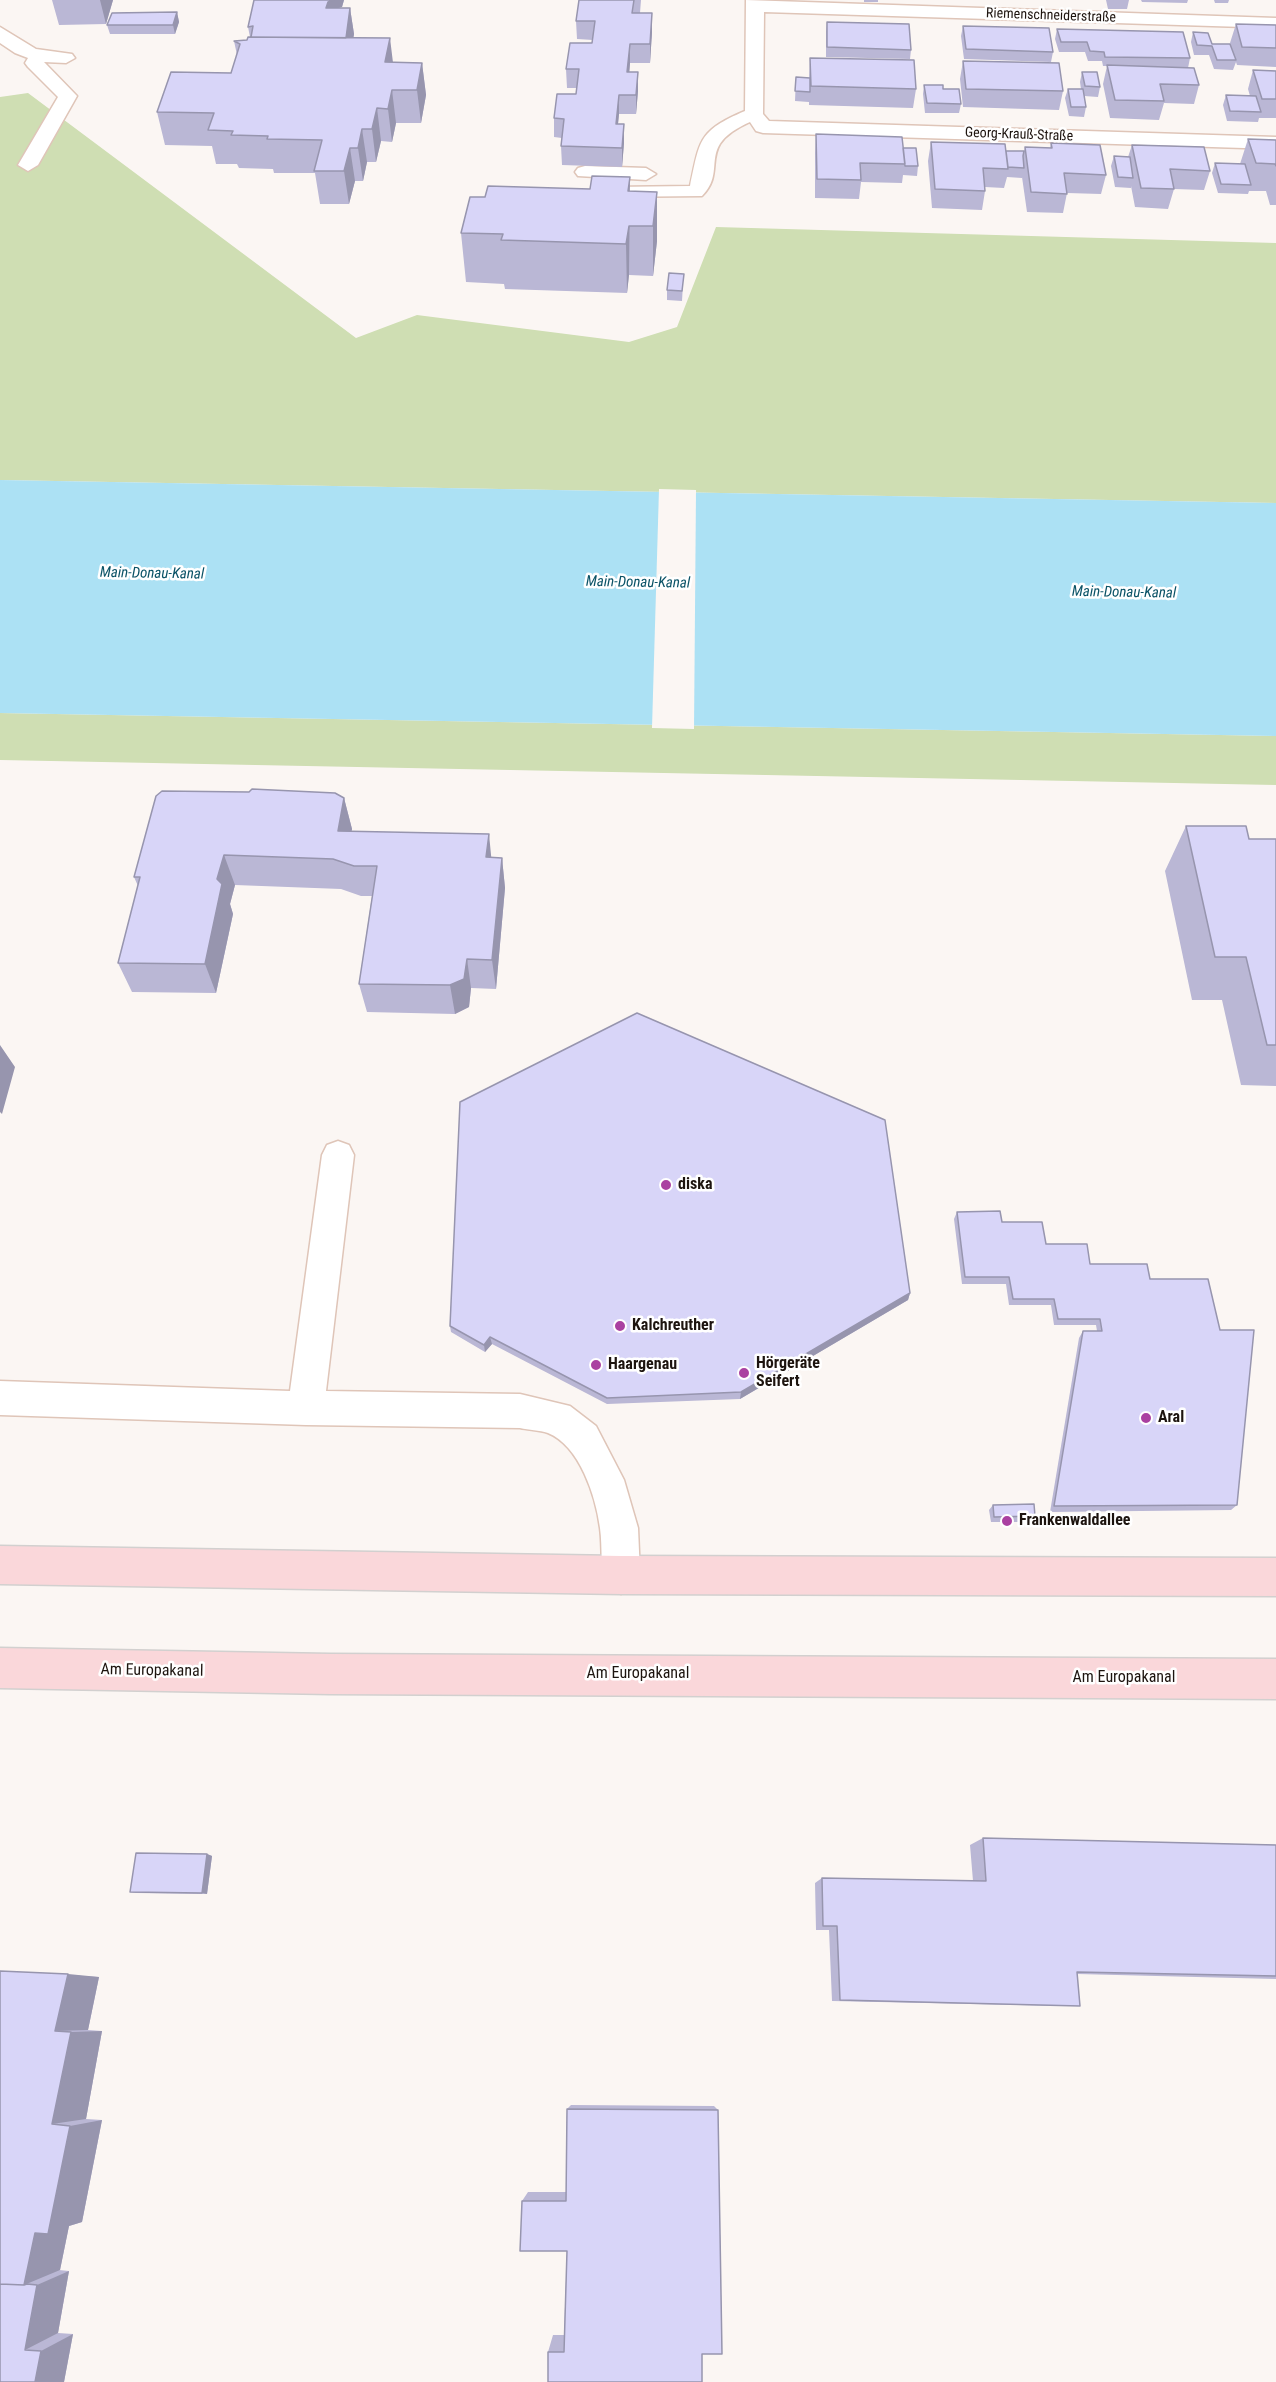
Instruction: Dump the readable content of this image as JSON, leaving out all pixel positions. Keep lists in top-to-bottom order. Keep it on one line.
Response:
{"streets":{"main road":["Am Europakanal"],"street":["Riemenschneiderstraße","Georg-Krauß-Straße"]},"water":["Main-Donau-Kanal"],"places":["diska","Kalchreuther","Haargenau","Hörgeräte Seifert","Aral","Frankenwaldallee"]}
